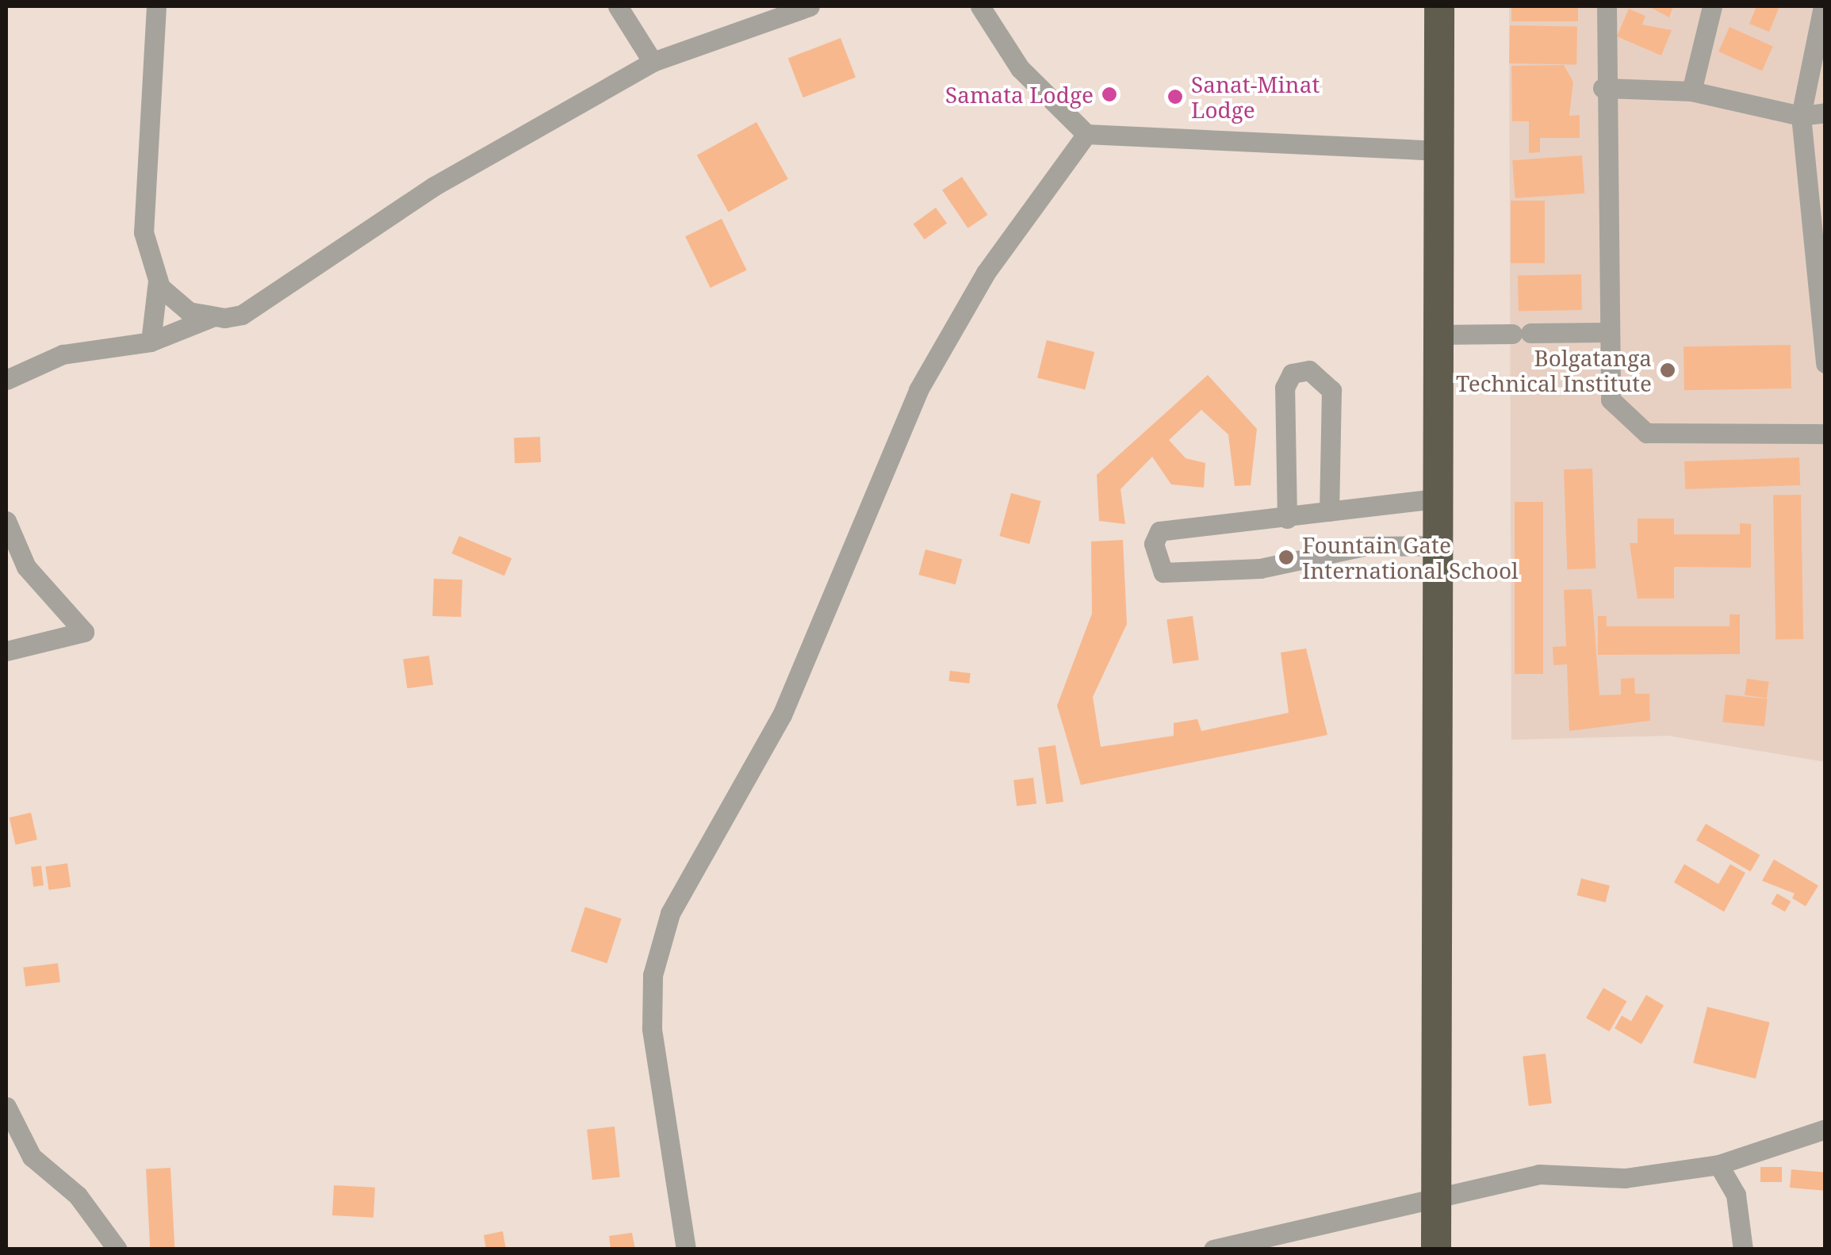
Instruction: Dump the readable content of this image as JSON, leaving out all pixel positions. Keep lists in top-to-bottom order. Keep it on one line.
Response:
{"places":["Samata Lodge","Sanat-Minat Lodge","Bolgatanga Technical Institute","Fountain Gate International School"]}
